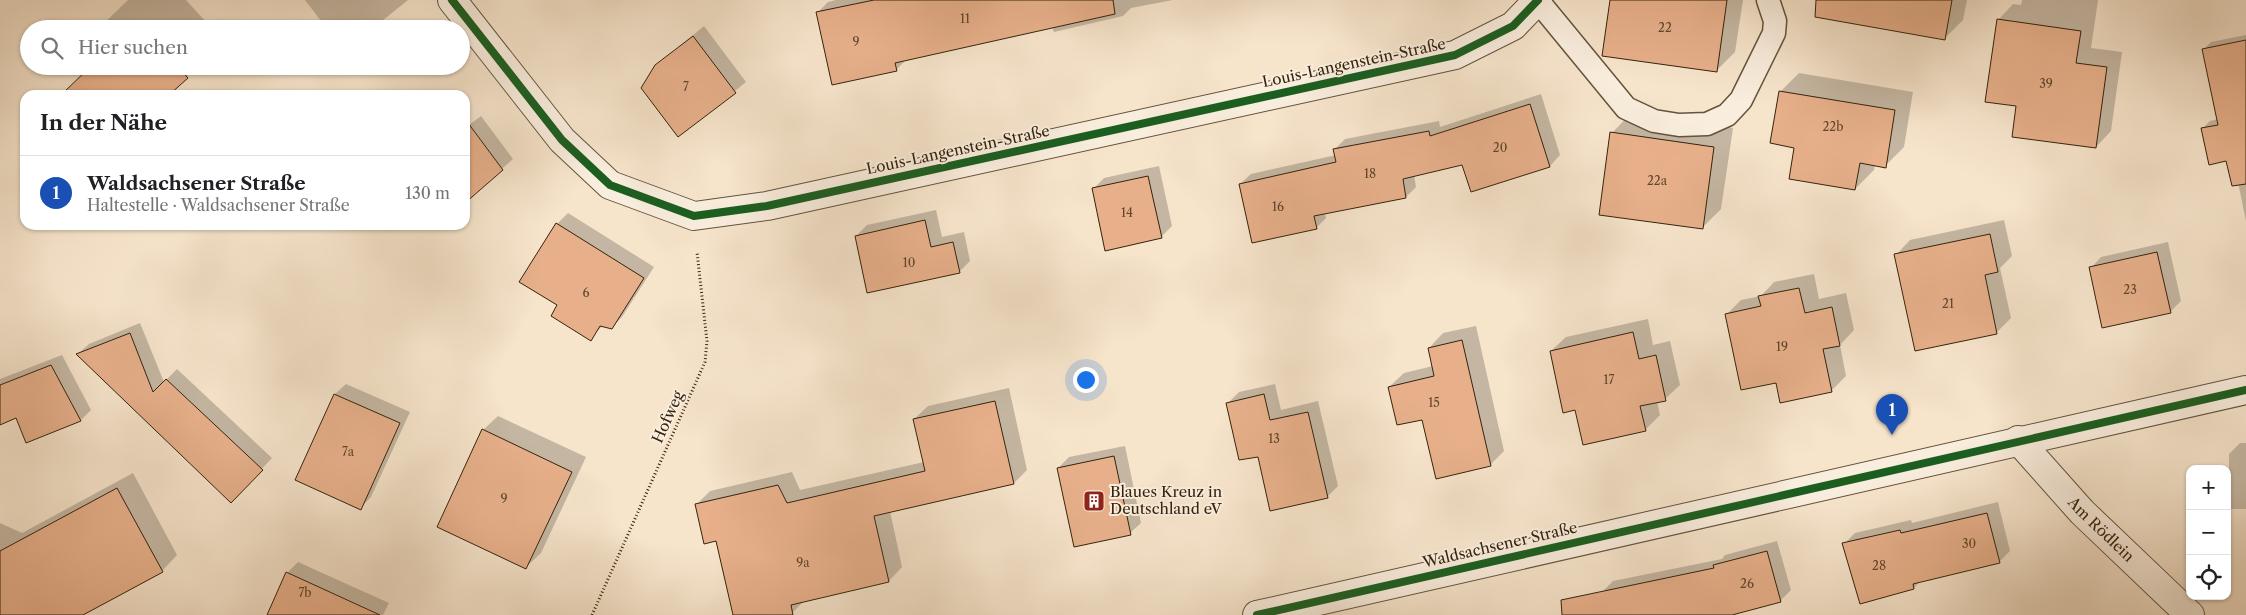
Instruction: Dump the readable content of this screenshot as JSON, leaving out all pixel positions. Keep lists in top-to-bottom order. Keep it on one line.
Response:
{"streets":{"street":["Louis-Langenstein-Straße","Am Rödlein","Waldsachsener Straße"],"path":["Hofweg"]},"crossings":[["Louis-Langenstein-Straße","Hofweg"],["Am Rödlein","Waldsachsener Straße"]],"places":{"building":["Blaues Kreuz in Deutschland eV"]},"house_numbers":["11","22","9","39","7","22b","20","18","22a","16","14","10","23","6","21","19","17","15","13","7a","9","30","9a","28","26","7b"],"page":{"search":"Hier suchen","heading":"In der Nähe","list":[{"mark":"1","name":"Waldsachsener Straße","note":"Haltestelle · Waldsachsener Straße","value":"130 m"}],"pins":"1","map_buttons":["+","−"]}}
